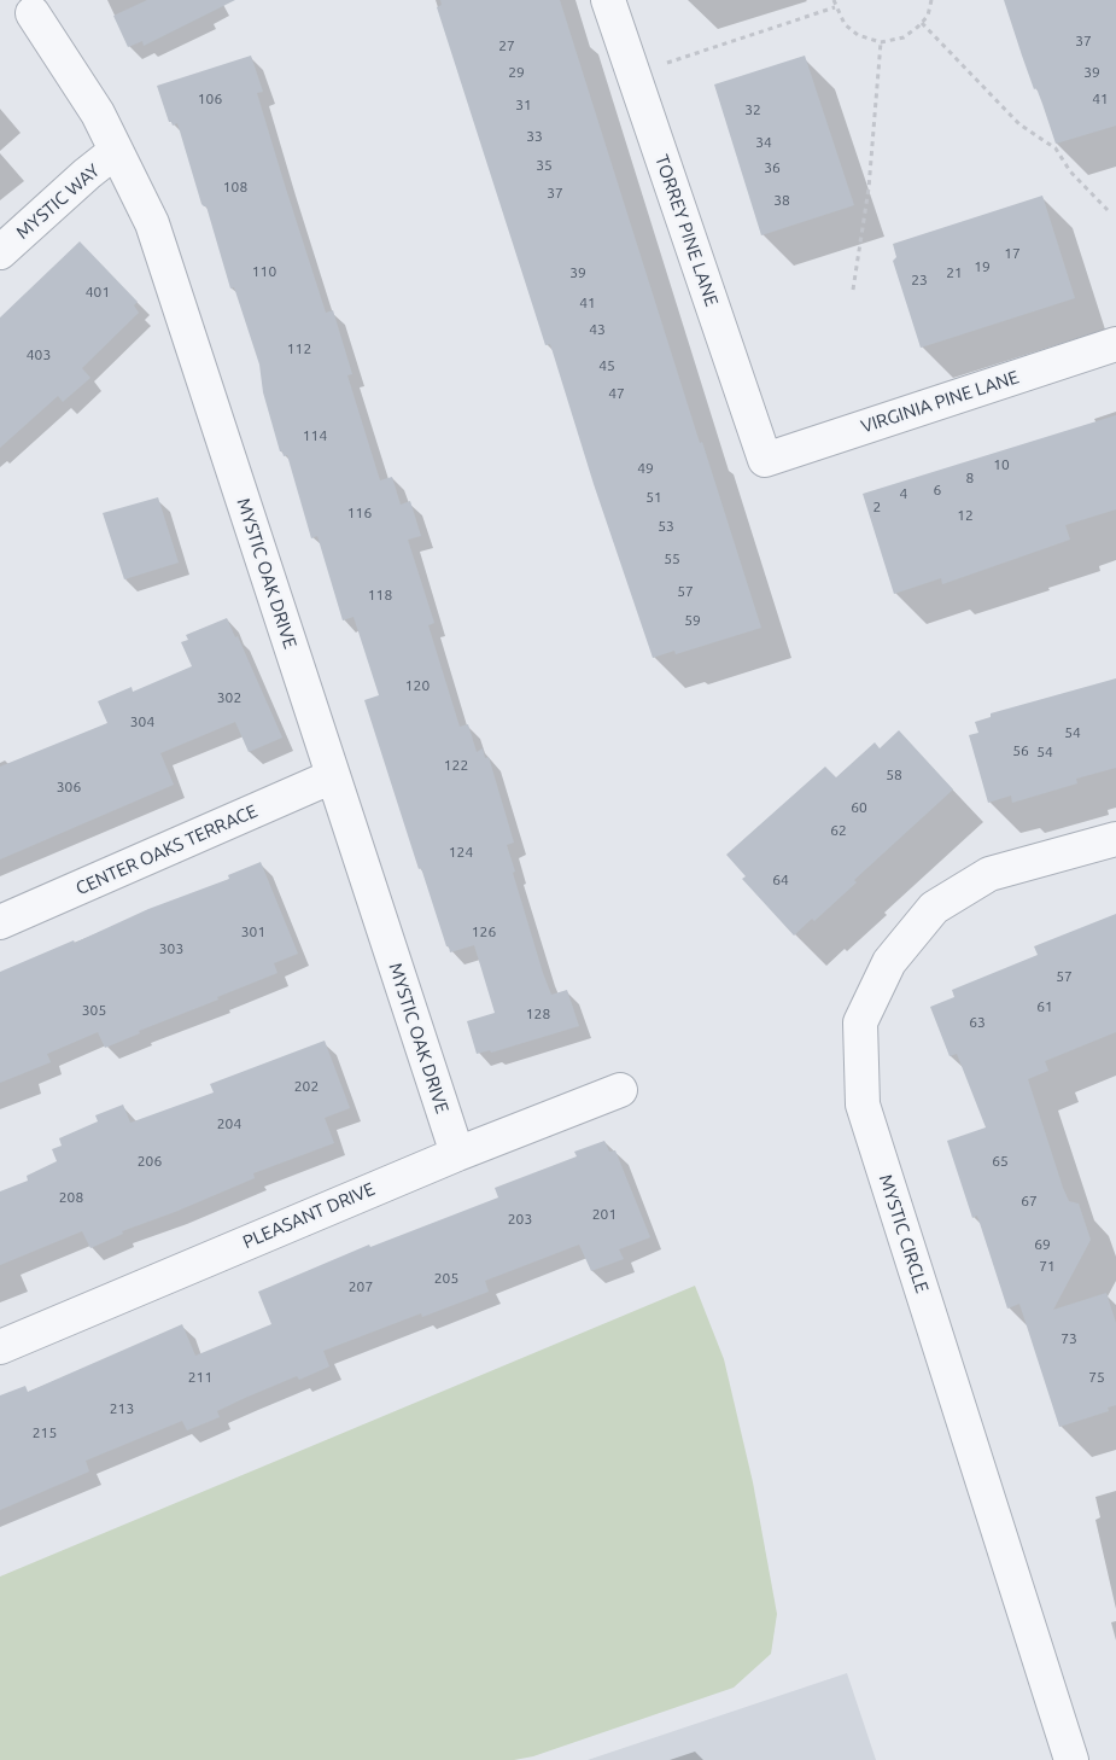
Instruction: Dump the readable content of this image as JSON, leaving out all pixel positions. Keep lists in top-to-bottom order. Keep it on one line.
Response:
{"streets":{"street":["MYSTIC WAY","TORREY PINE LANE","VIRGINIA PINE LANE","MYSTIC OAK DRIVE","CENTER OAKS TERRACE","PLEASANT DRIVE","MYSTIC CIRCLE"]},"crossings":[["MYSTIC WAY","MYSTIC OAK DRIVE"],["TORREY PINE LANE","VIRGINIA PINE LANE"],["MYSTIC OAK DRIVE","CENTER OAKS TERRACE"],["MYSTIC OAK DRIVE","PLEASANT DRIVE"]],"house_numbers":["37","27","29","39","106","41","31","32","33","34","35","36","108","37","38","17","19","110","39","21","23","401","41","43","112","403","45","47","114","10","49","8","6","4","51","2","116","12","53","55","57","118","59","120","302","304","54","56","54","122","58","306","60","62","124","64","301","126","303","57","61","305","128","63","202","204","206","65","208","67","201","203","69","71","205","207","73","211","75","213","215"]}
